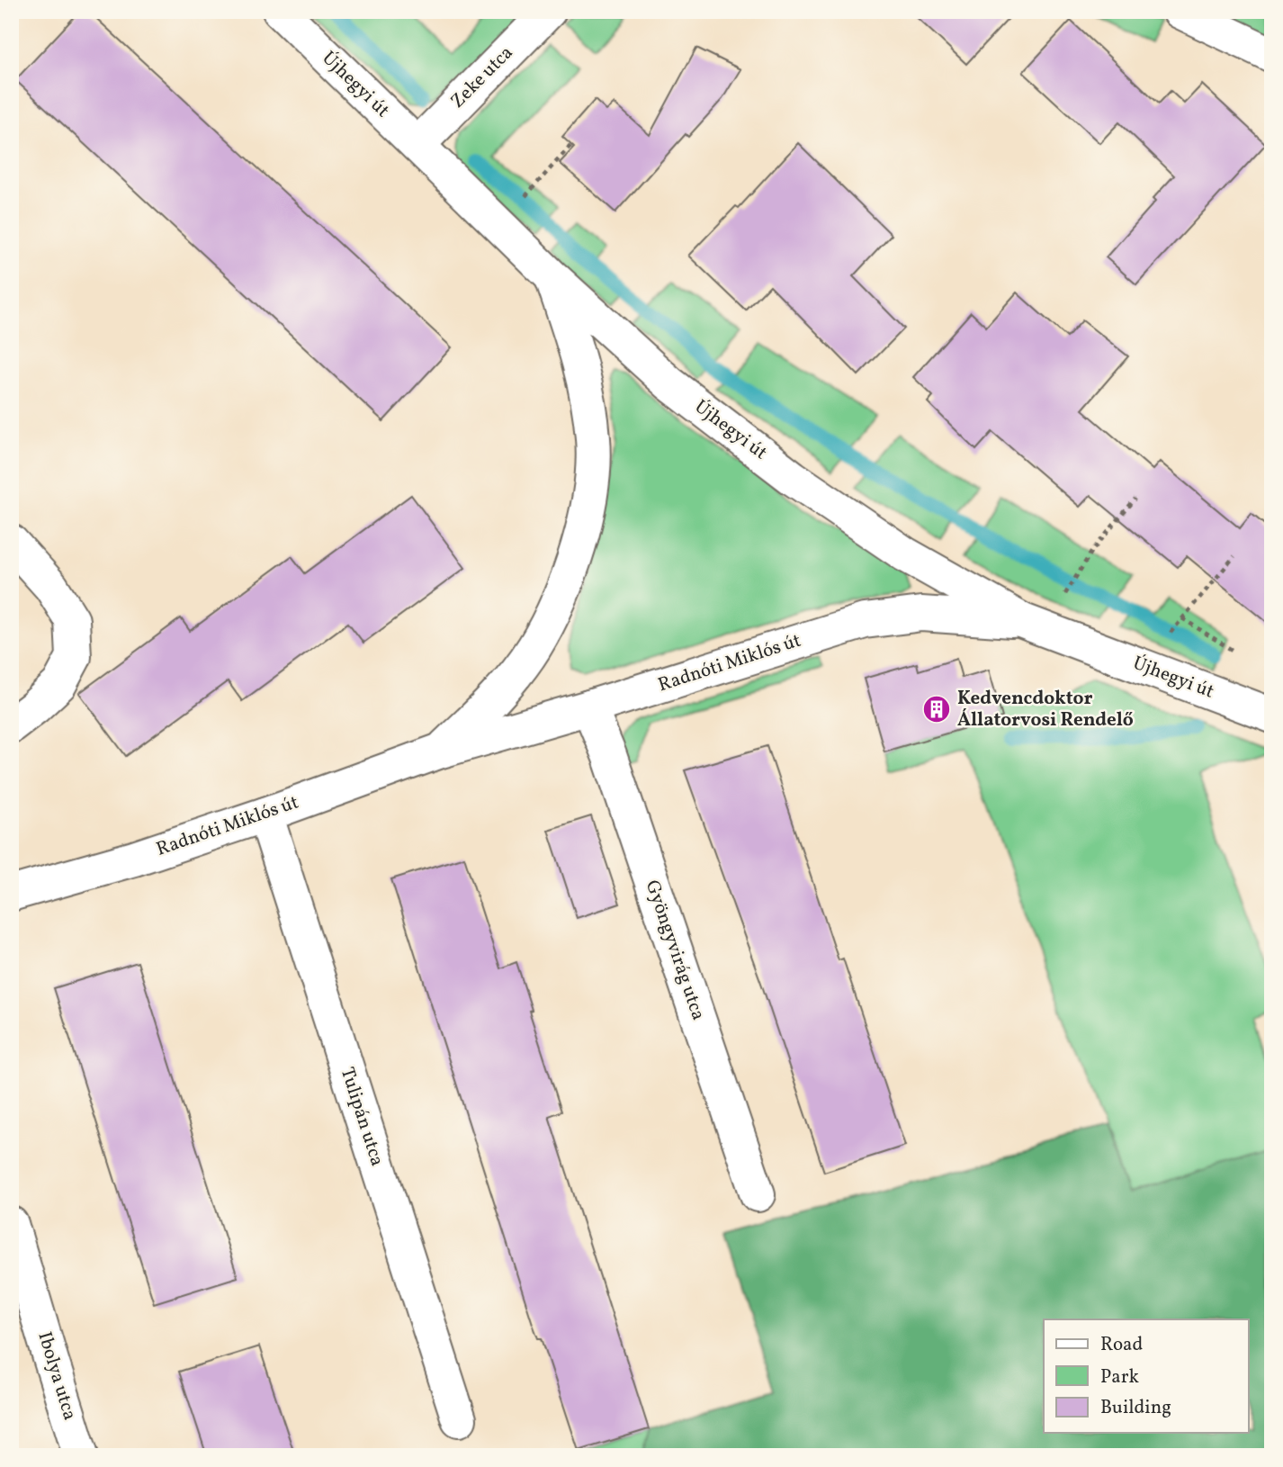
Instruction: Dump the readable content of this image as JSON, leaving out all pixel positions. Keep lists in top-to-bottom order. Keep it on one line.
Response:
{"streets":{"street":["Zeke utca","Újhegyi út","Radnóti Miklós út","Gyöngyvirág utca","Tulipán utca","Ibolya utca"]},"crossings":[["Zeke utca","Újhegyi út"],["Újhegyi út","Radnóti Miklós út"],["Radnóti Miklós út","Gyöngyvirág utca"],["Radnóti Miklós út","Tulipán utca"]],"places":{"building":["Kedvencdoktor Állatorvosi Rendelő"]},"legend":["Road","Park","Building"]}
